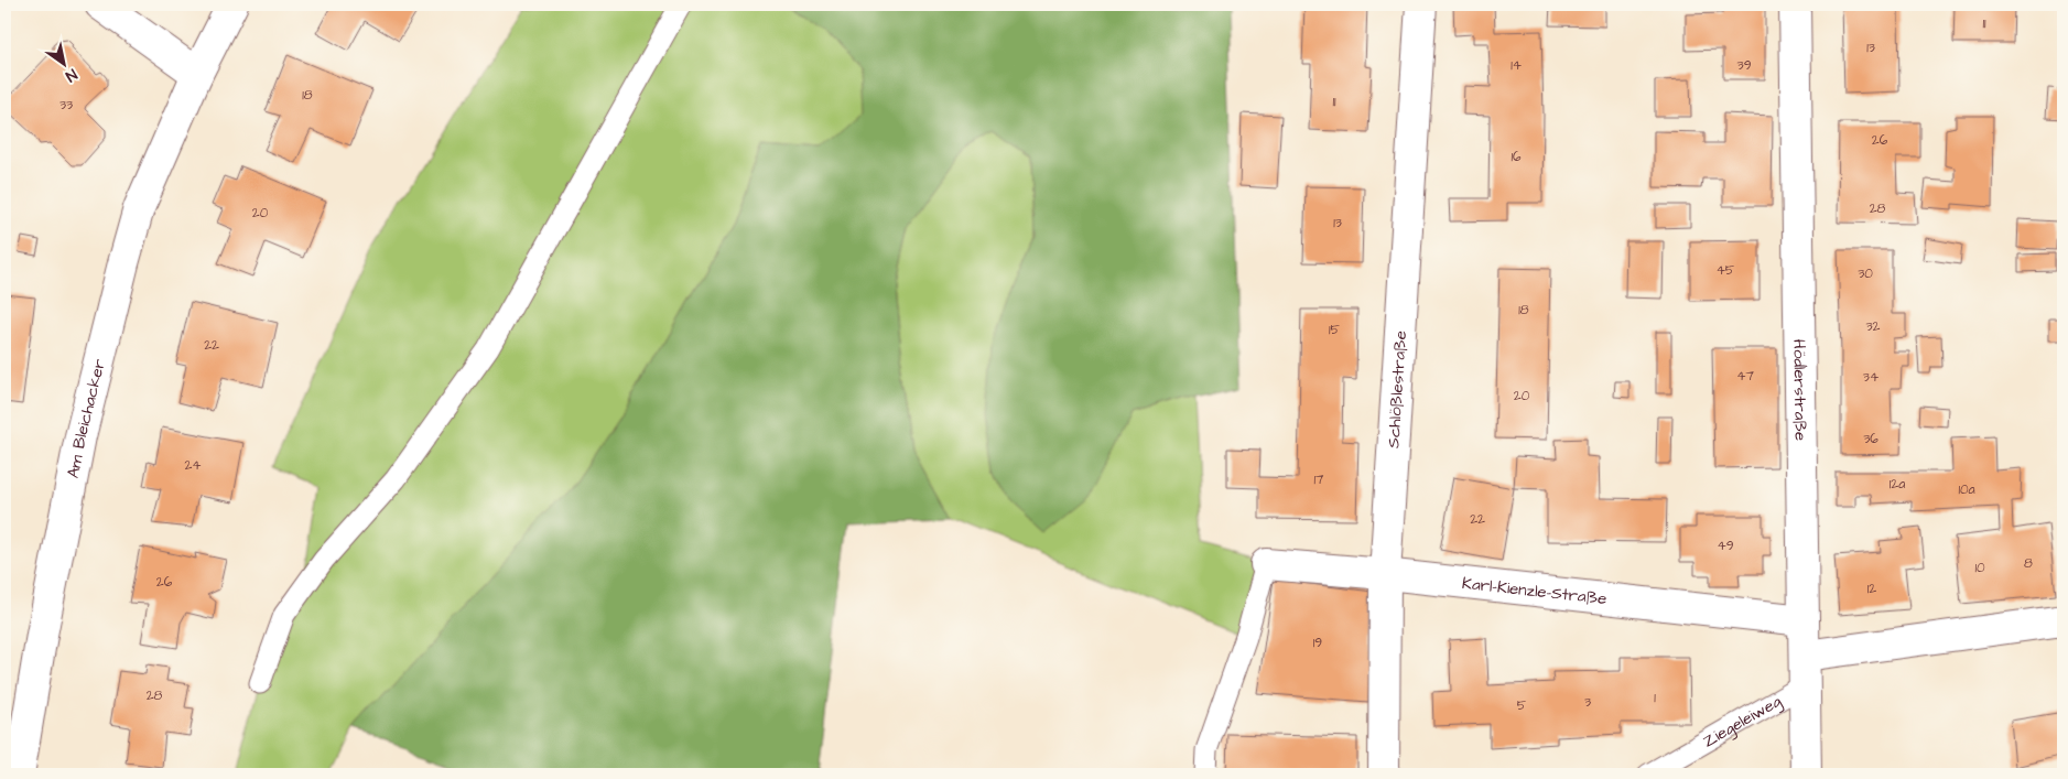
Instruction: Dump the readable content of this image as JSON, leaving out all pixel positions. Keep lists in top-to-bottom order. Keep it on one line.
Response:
{"streets":{"street":["Schlößlestraße","Hödlerstraße","Am Bleichacker","Karl-Kienzle-Straße"],"lane":["Ziegeleiweg"]},"crossings":[["Schlößlestraße","Karl-Kienzle-Straße"],["Hödlerstraße","Karl-Kienzle-Straße"],["Hödlerstraße","Ziegeleiweg"]],"house_numbers":["11","13","14","39","18","11","33","26","16","28","20","13","45","30","18","32","15","22","47","34","20","36","24","17","12a","10a","22","49","8","10","26","12","19","28","1","3","5"],"north":"bottom right"}
